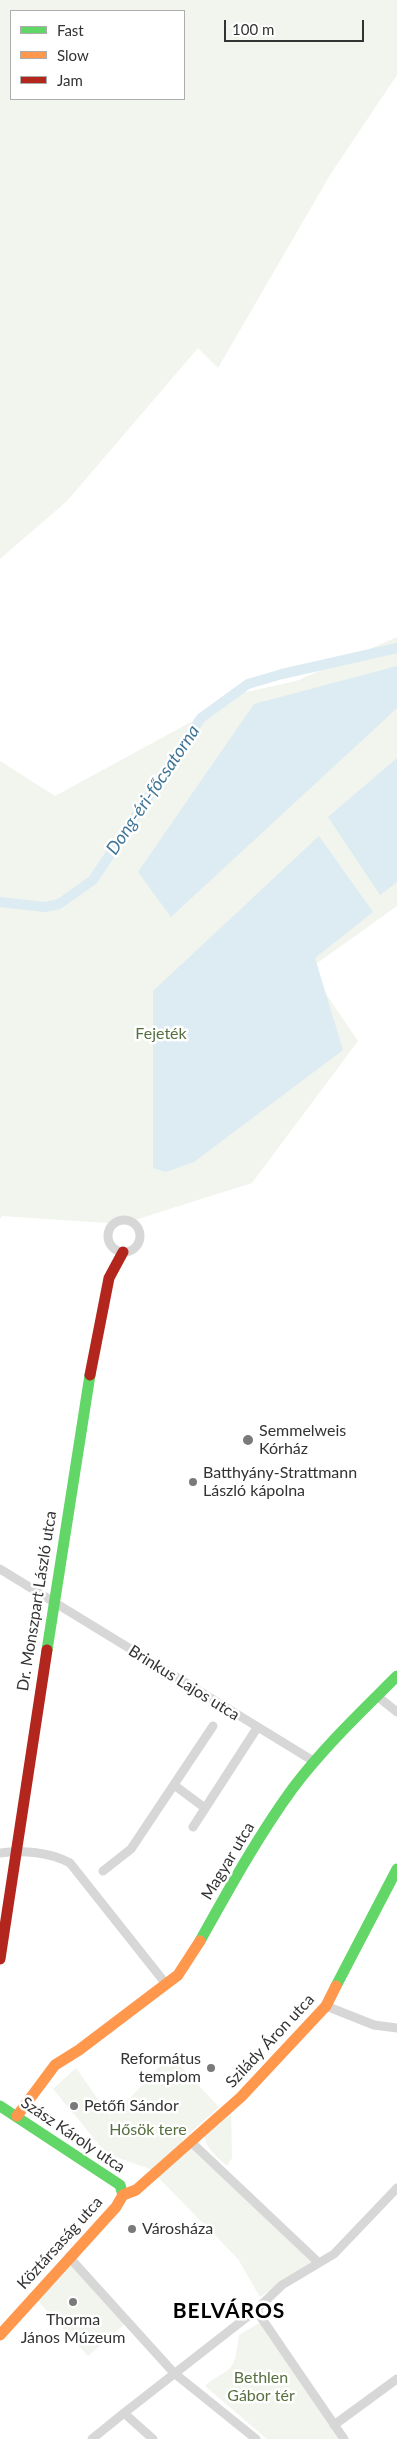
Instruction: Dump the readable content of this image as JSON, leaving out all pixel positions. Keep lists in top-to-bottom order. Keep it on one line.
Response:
{"streets":{"street":["Dr. Monszpart László utca","Brinkus Lajos utca","Magyar utca","Szilády Áron utca","Szász Károly utca","Köztársaság utca"]},"crossings":[["Dr. Monszpart László utca","Brinkus Lajos utca"],["Brinkus Lajos utca","Magyar utca"],["Magyar utca","Szász Károly utca"],["Szász Károly utca","Köztársaság utca"]],"districts":["BELVÁROS"],"water":["Dong-éri-főcsatorna"],"parks":["Fejeték","Hősök tere","Bethlen Gábor tér"],"places":["Semmelweis Kórház","Batthyány-Strattmann László kápolna","Református templom","Petőfi Sándor","Városháza","Thorma János Múzeum"],"legend":["Fast","Slow","Jam"],"scale_bar":"100 m"}
